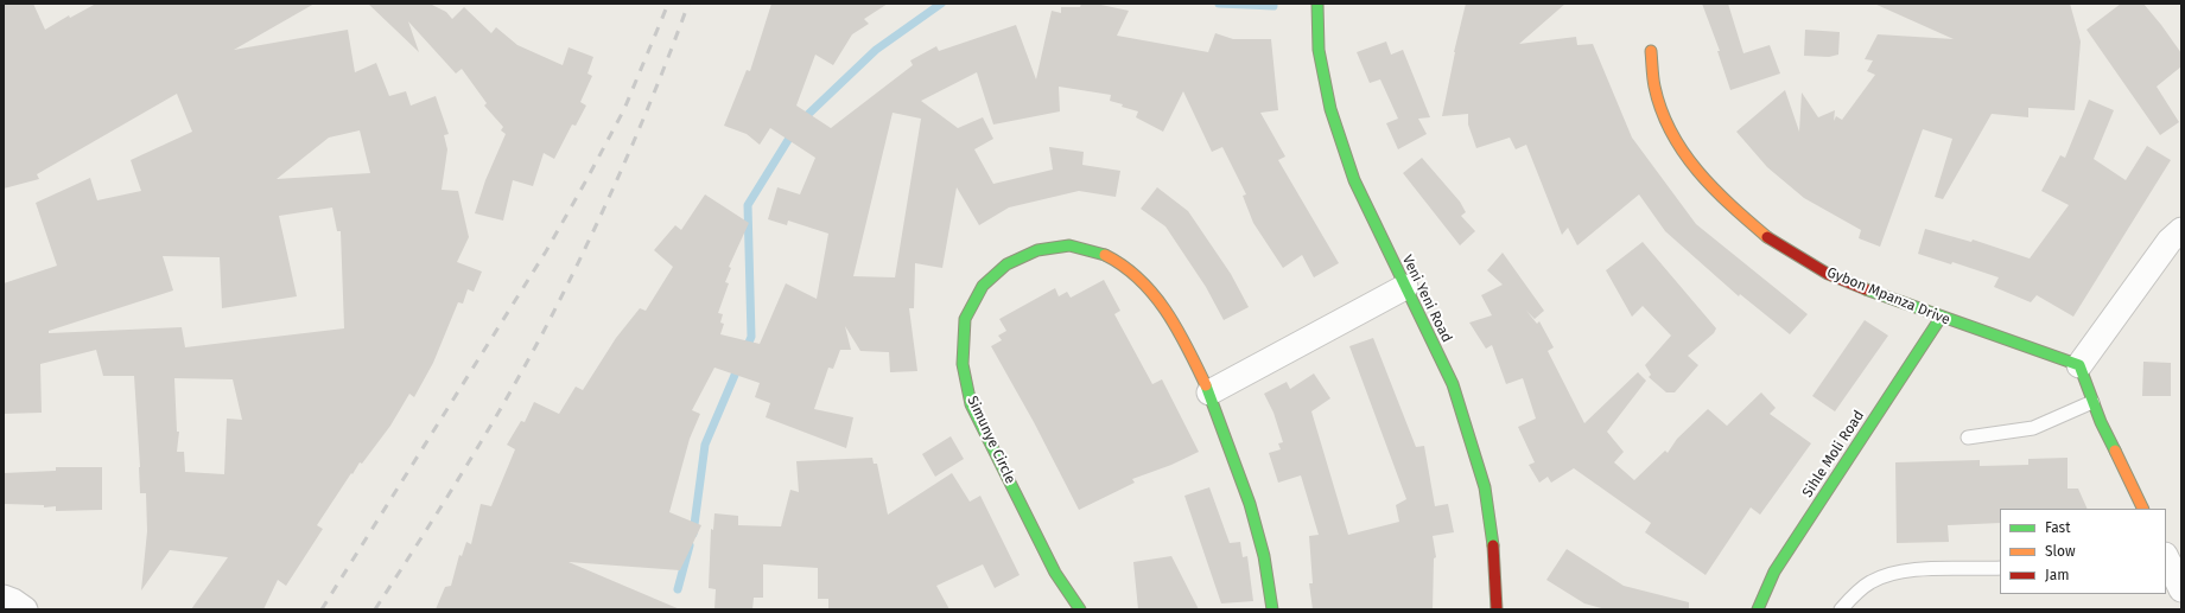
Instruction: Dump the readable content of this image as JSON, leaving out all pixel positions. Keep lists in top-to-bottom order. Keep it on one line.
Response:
{"streets":{"street":["Gybon Mpanza Drive","Veni Yeni Road","Simunye Circle","Sihle Moli Road"]},"crossings":[["Gybon Mpanza Drive","Sihle Moli Road"]],"legend":["Fast","Slow","Jam"]}
